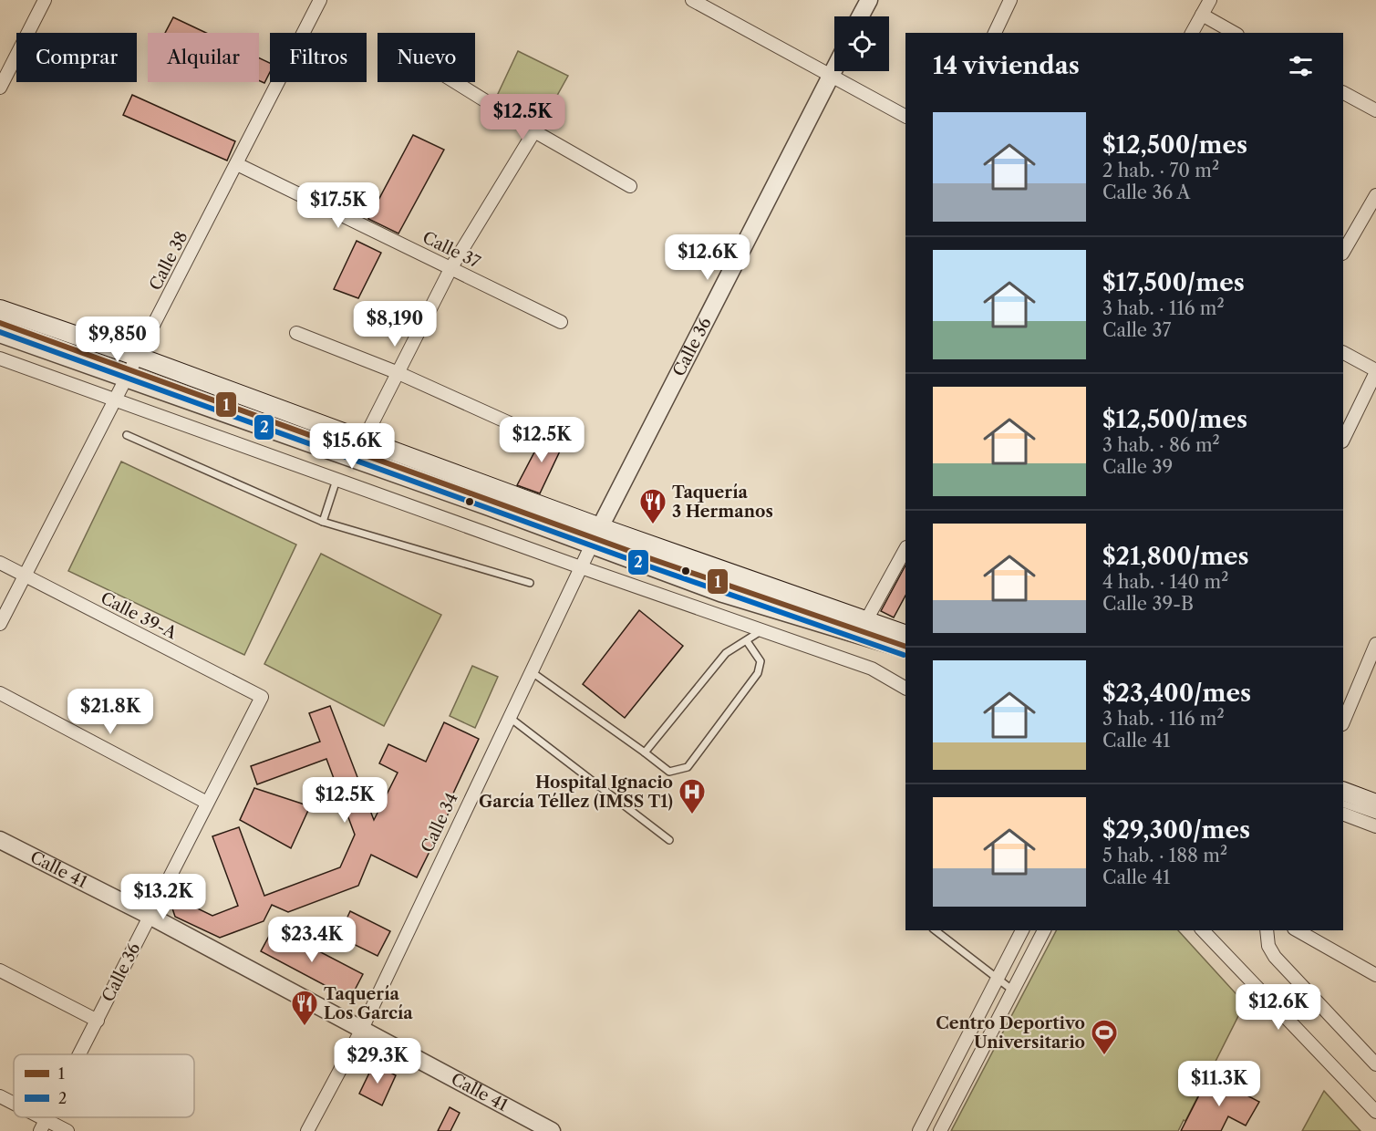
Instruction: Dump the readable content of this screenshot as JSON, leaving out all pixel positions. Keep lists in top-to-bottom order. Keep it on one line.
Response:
{"streets":{"street":["Calle 37","Calle 38","Calle 36","Calle 39-A","Calle 34","Calle 41"]},"crossings":[["Calle 37","Calle 38"],["Calle 38","Calle 39-A"],["Calle 36","Calle 39-A"],["Calle 36","Calle 34"],["Calle 36","Calle 41"],["Calle 34","Calle 41"]],"places":{"restaurant":["Taquería 3 Hermanos","Taquería Los García"],"hospital":["Hospital Ignacio García Téllez (IMSS T1)"],"sports":["Centro Deportivo Universitario"]},"lines":["transit line 1","transit line 2"],"legend":["1","2"],"page":{"chip":["Comprar","Alquilar","Filtros","Nuevo"],"heading":"14 viviendas","price":["$12.5K","$17.5K","$12.6K","$8,190","$9,850","$12.5K","$15.6K","$21.8K","$12.5K","$13.2K","$23.4K","$12.6K","$29.3K","$11.3K"],"list":[{"name":"$12,500/mes","note":"2 hab. · 70 m² · Calle 36 A"},{"name":"$17,500/mes","note":"3 hab. · 116 m² · Calle 37"},{"name":"$12,500/mes","note":"3 hab. · 86 m² · Calle 39"},{"name":"$21,800/mes","note":"4 hab. · 140 m² · Calle 39-B"},{"name":"$23,400/mes","note":"3 hab. · 116 m² · Calle 41"},{"name":"$29,300/mes","note":"5 hab. · 188 m² · Calle 41"}]}}
